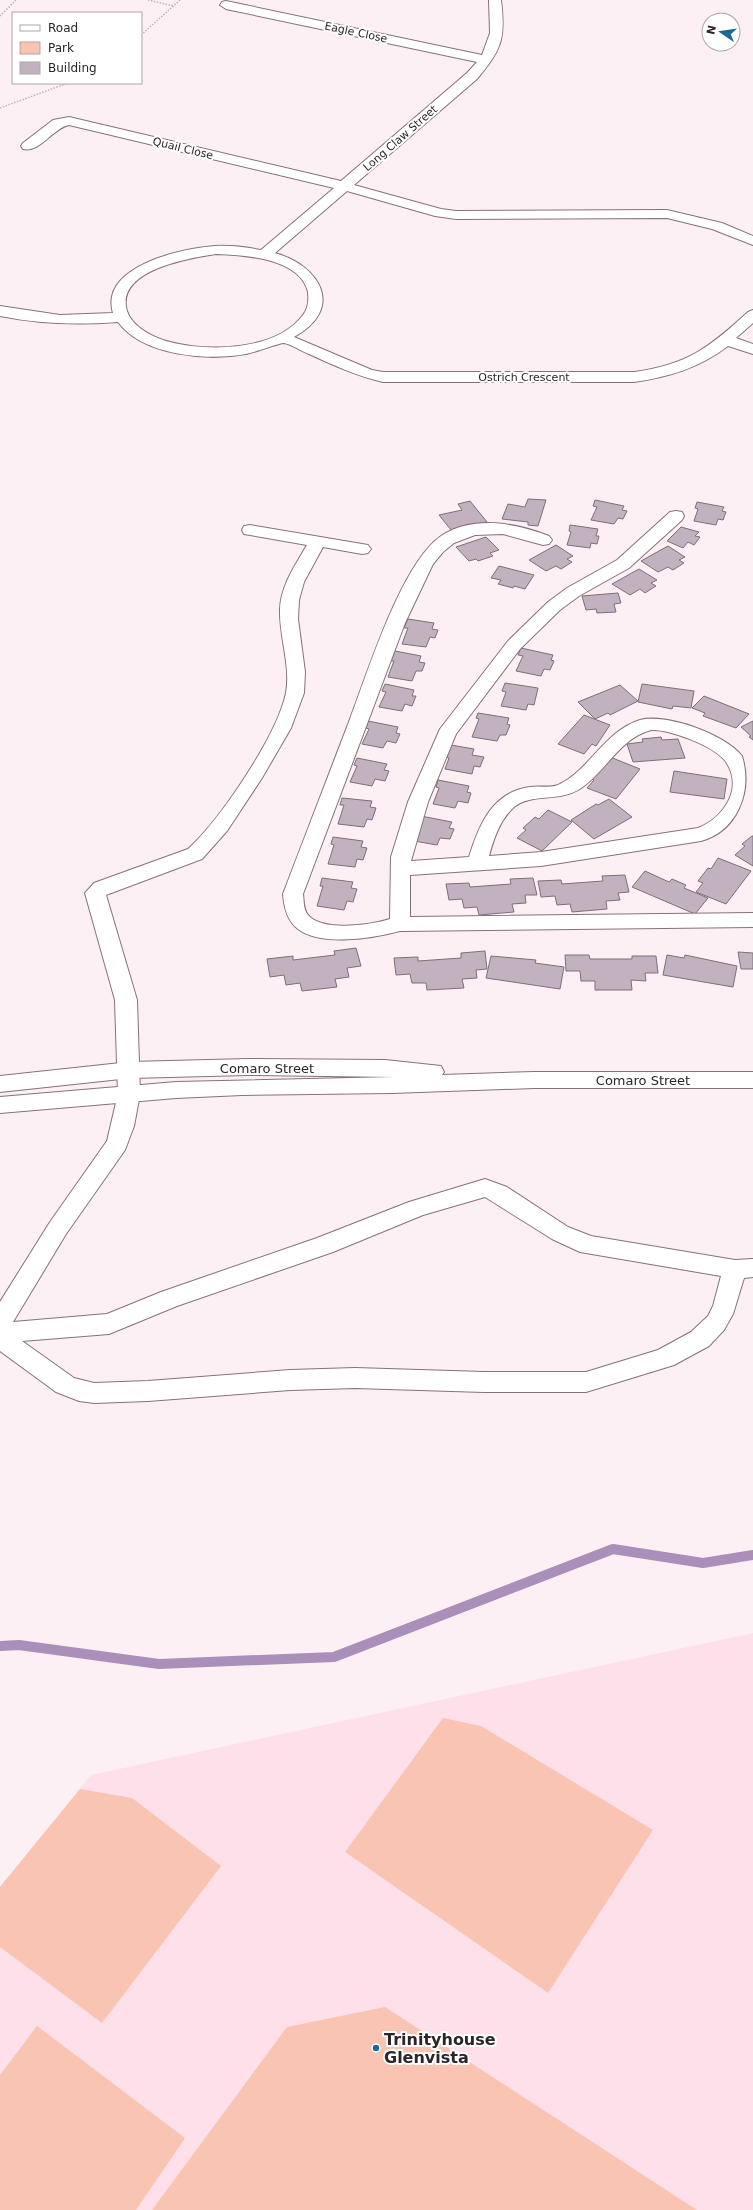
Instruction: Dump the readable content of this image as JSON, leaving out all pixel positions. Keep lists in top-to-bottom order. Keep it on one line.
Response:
{"streets":{"street":["Eagle Close","Long Claw Street","Quail Close","Ostrich Crescent","Comaro Street"]},"crossings":[["Eagle Close","Long Claw Street"],["Long Claw Street","Quail Close"]],"places":["Trinityhouse Glenvista"],"legend":["Road","Park","Building"],"north":"left"}
